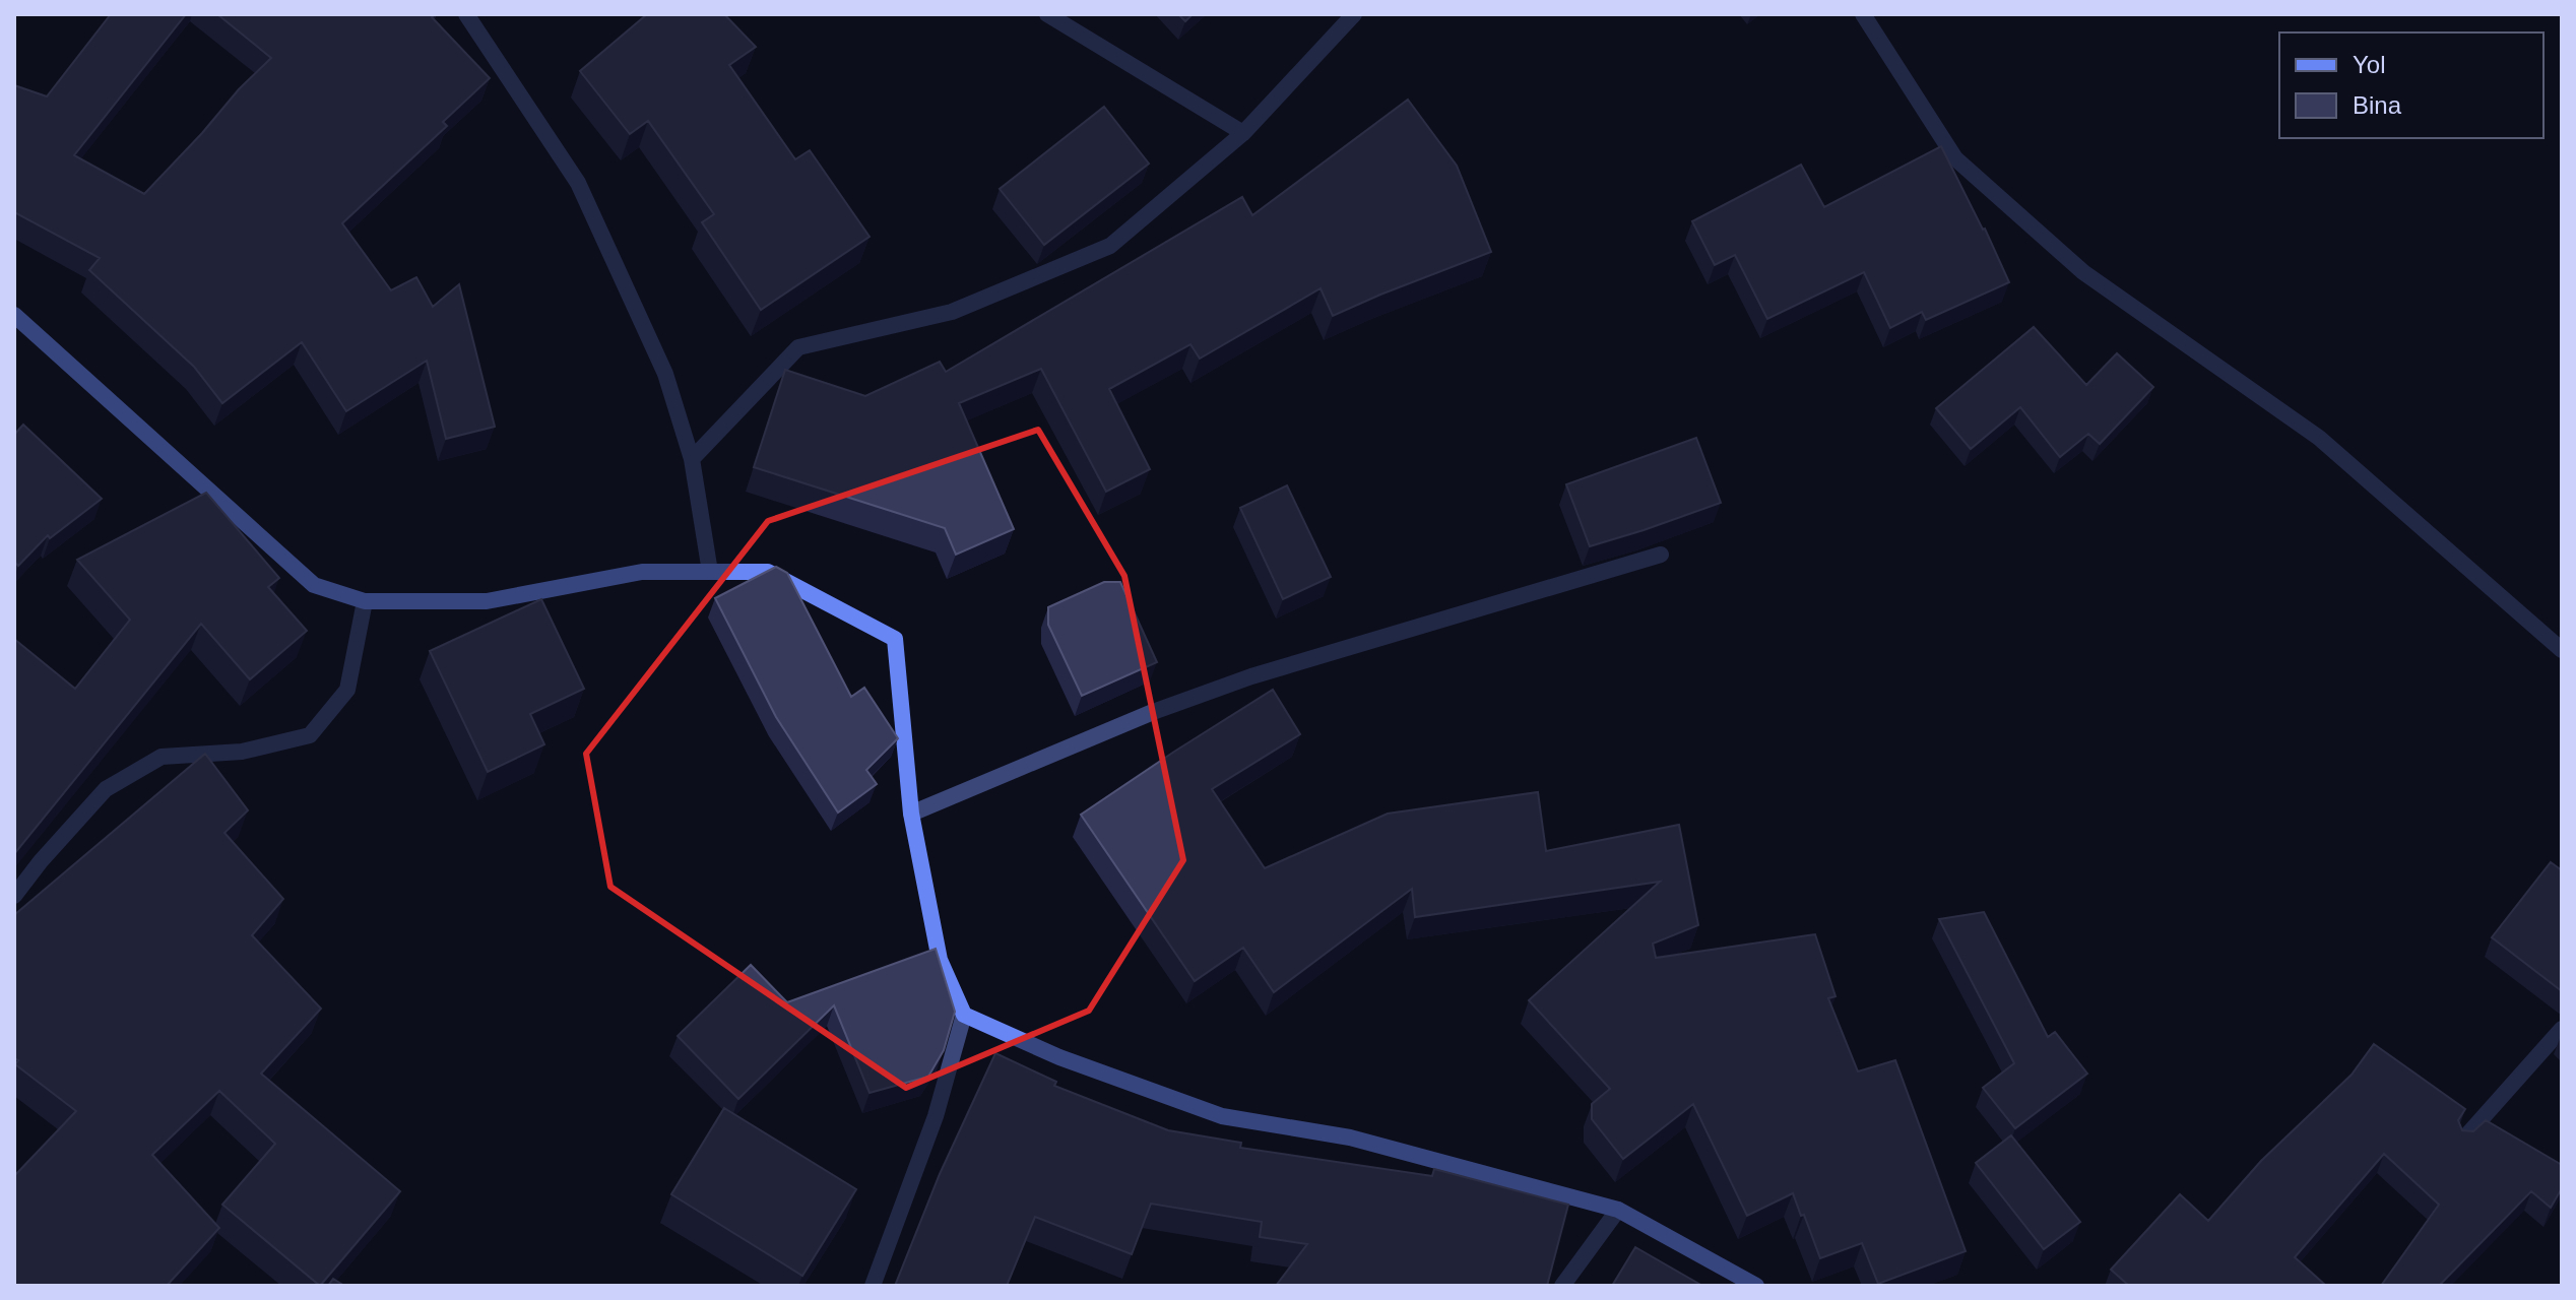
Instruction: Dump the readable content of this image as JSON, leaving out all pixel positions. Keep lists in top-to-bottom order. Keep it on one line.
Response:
{"legend":["Yol","Bina"]}
